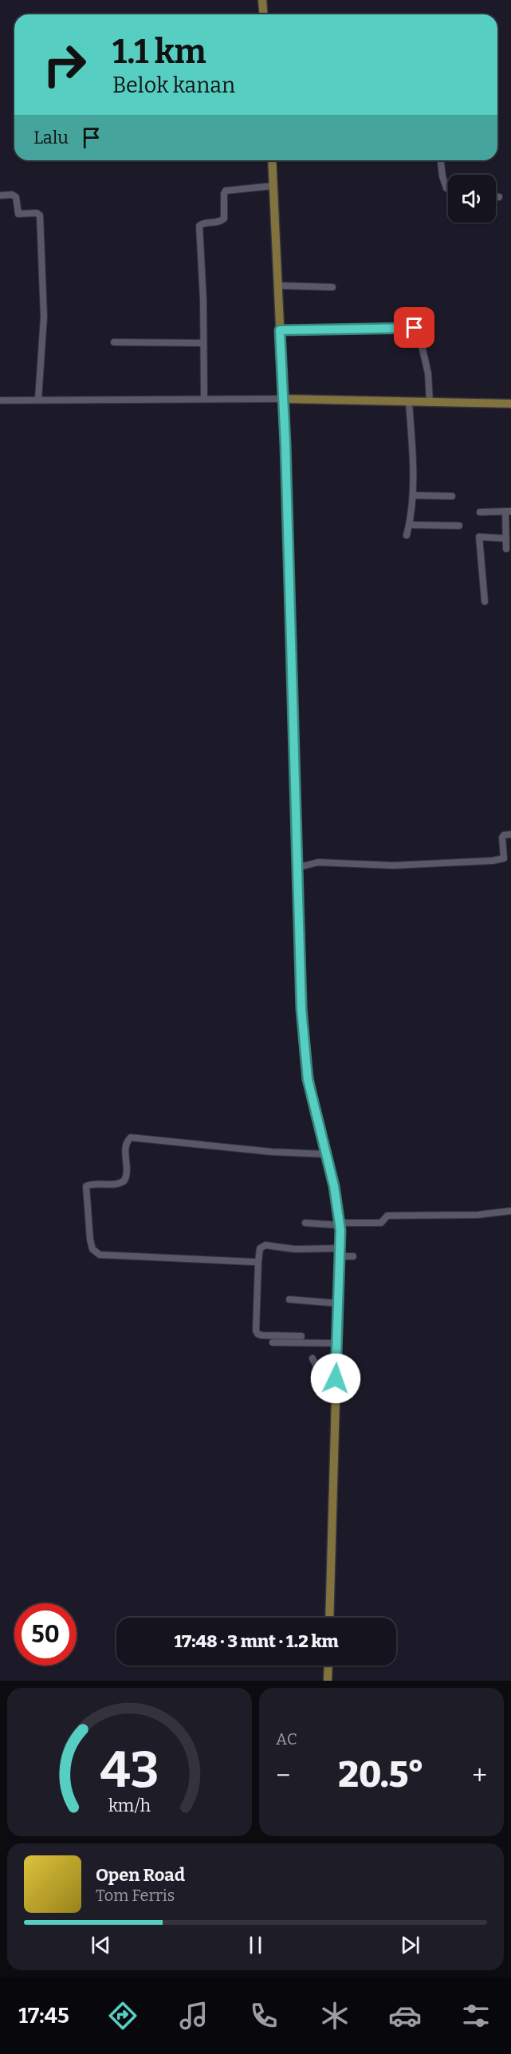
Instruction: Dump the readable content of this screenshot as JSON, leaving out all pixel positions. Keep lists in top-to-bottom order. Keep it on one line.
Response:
{"page":{"turn":["1.1 km","Belok kanan"],"then":"Lalu","limit":"50","trip":"17:48 · 3 mnt · 1.2 km","tile":"AC","heat":["−","20.5°","+"],"song":["Open Road","Tom Ferris"],"tabs":"17:45","gauge":["43","km/h"]}}
